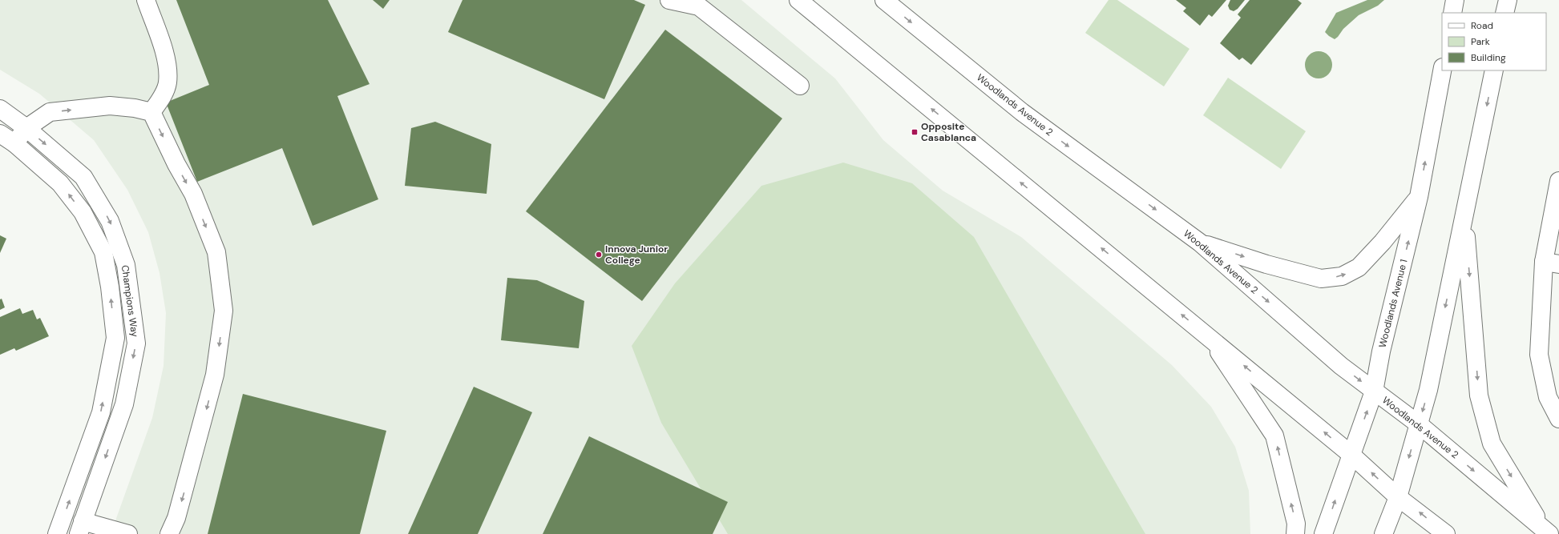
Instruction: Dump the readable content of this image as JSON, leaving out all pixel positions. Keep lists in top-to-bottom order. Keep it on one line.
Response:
{"streets":{"main road":["Woodlands Avenue 2","Champions Way","Woodlands Avenue 1"]},"crossings":[["Woodlands Avenue 2","Woodlands Avenue 1"]],"places":{"transit":["Opposite Casablanca"],"other":["Innova Junior College"]},"legend":["Road","Park","Building"]}
